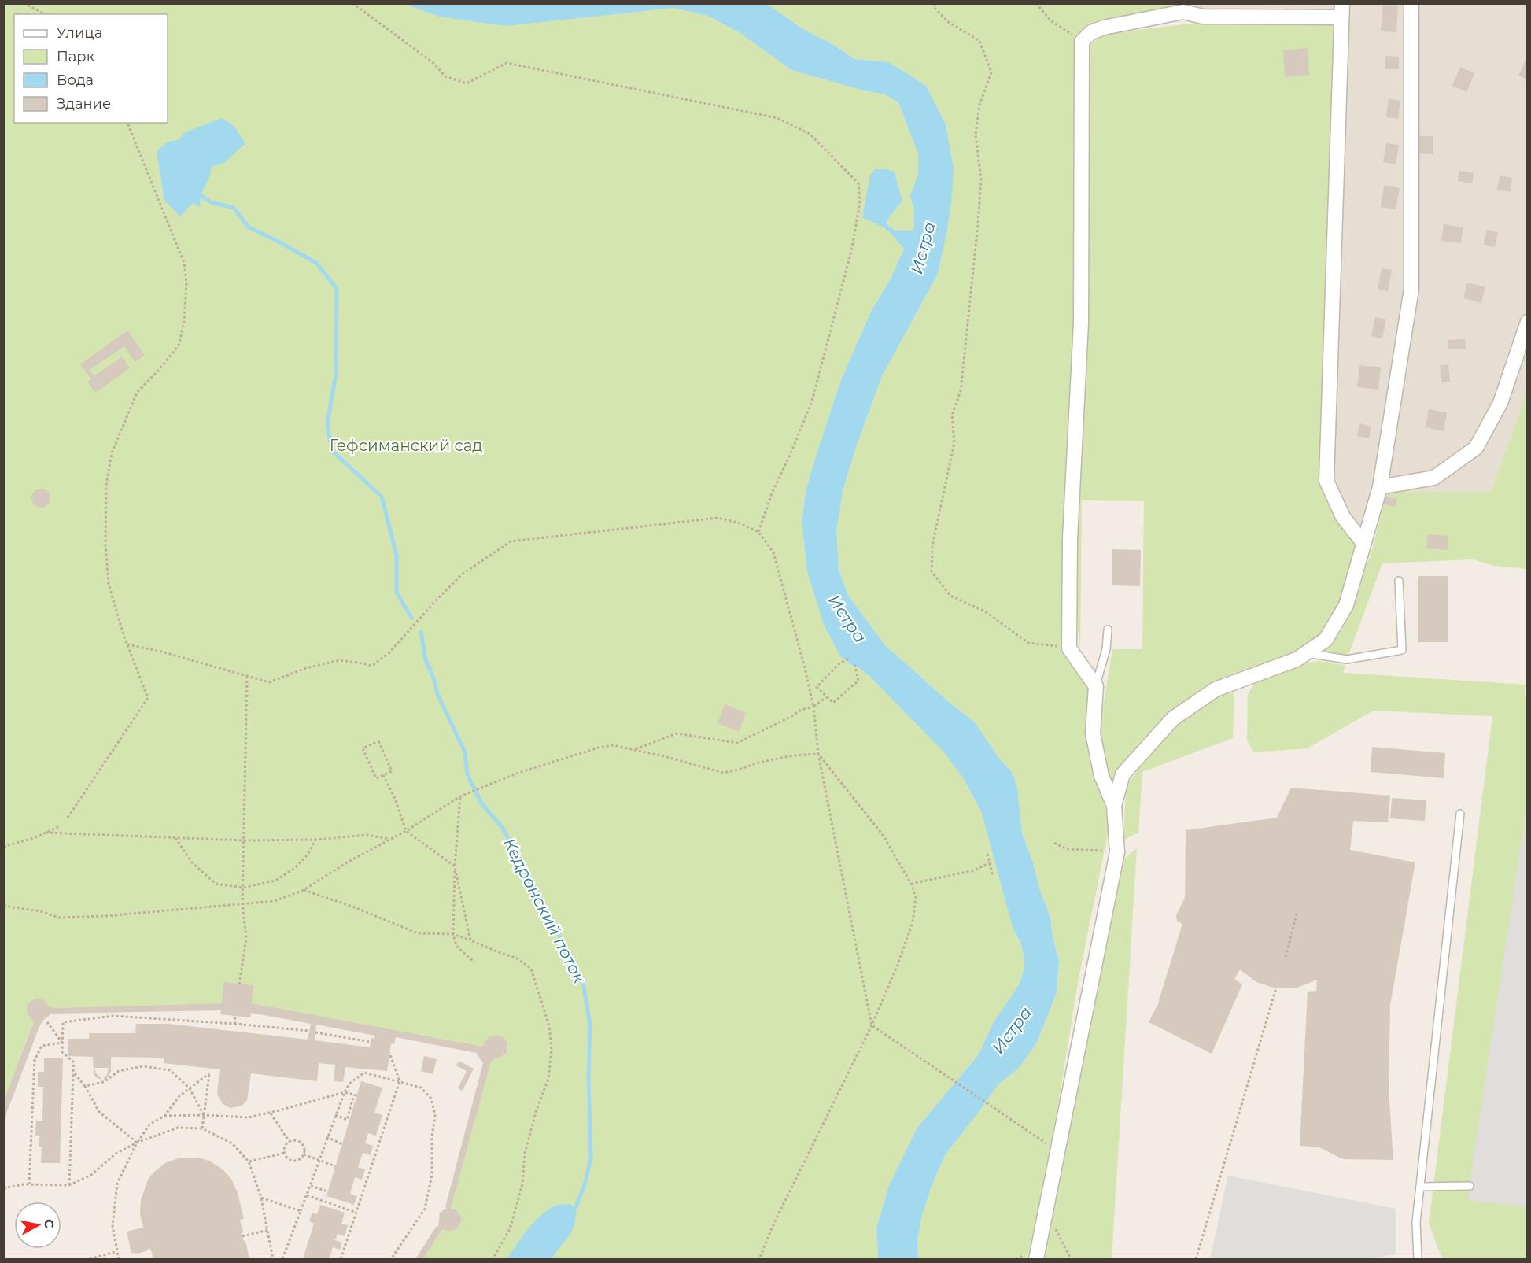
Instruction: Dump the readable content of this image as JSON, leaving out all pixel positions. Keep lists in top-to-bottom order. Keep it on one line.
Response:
{"water":["Истра","Кедронский поток"],"parks":["Гефсиманский сад"],"legend":["Улица","Парк","Вода","Здание"],"north":"right"}
